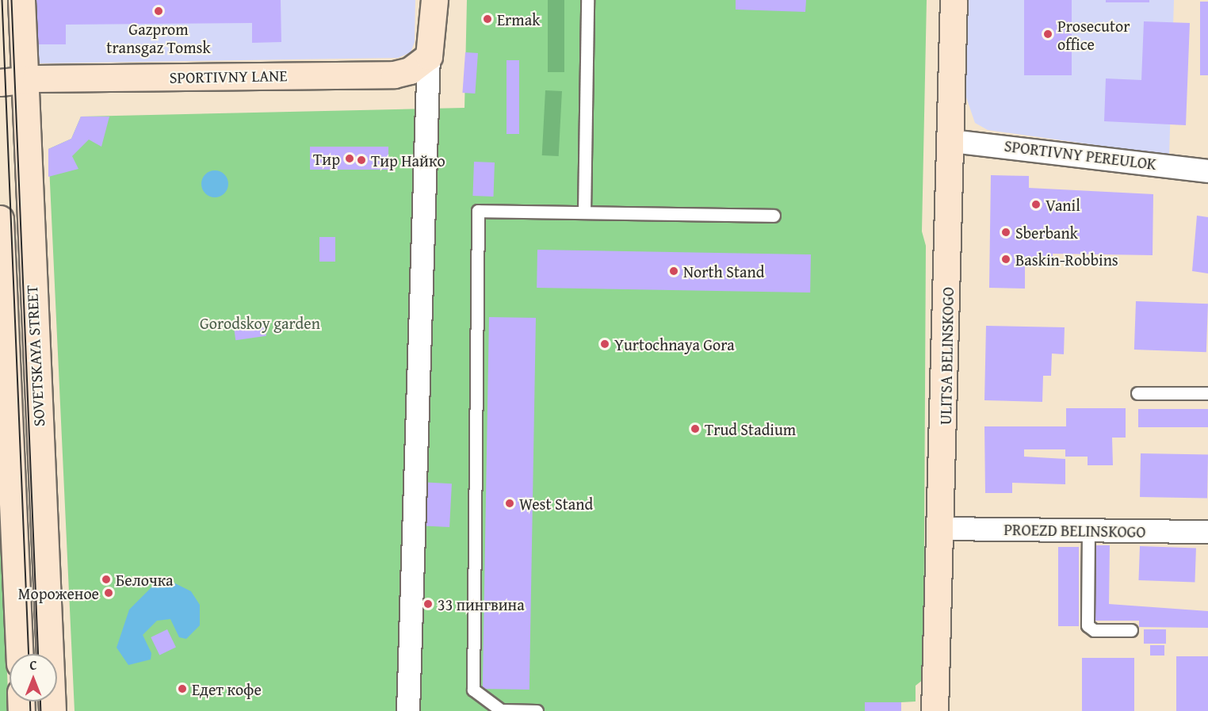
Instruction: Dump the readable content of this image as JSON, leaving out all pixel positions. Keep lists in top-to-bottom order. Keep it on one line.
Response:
{"streets":{"street":["SPORTIVNY LANE","SPORTIVNY PEREULOK","SOVETSKAYA STREET","ULITSA BELINSKOGO","PROEZD BELINSKOGO"]},"crossings":[["SPORTIVNY LANE","SOVETSKAYA STREET"],["SPORTIVNY PEREULOK","ULITSA BELINSKOGO"],["ULITSA BELINSKOGO","PROEZD BELINSKOGO"]],"parks":["Gorodskoy garden"],"places":["Gazprom transgaz Tomsk","Ermak","Prosecutor office","Тир","Тир Найко","Vanil","Sberbank","Baskin-Robbins","North Stand","Yurtochnaya Gora","Trud Stadium","West Stand","Белочка","Мороженое","33 пингвина","Едет кофе"],"north":"top"}
